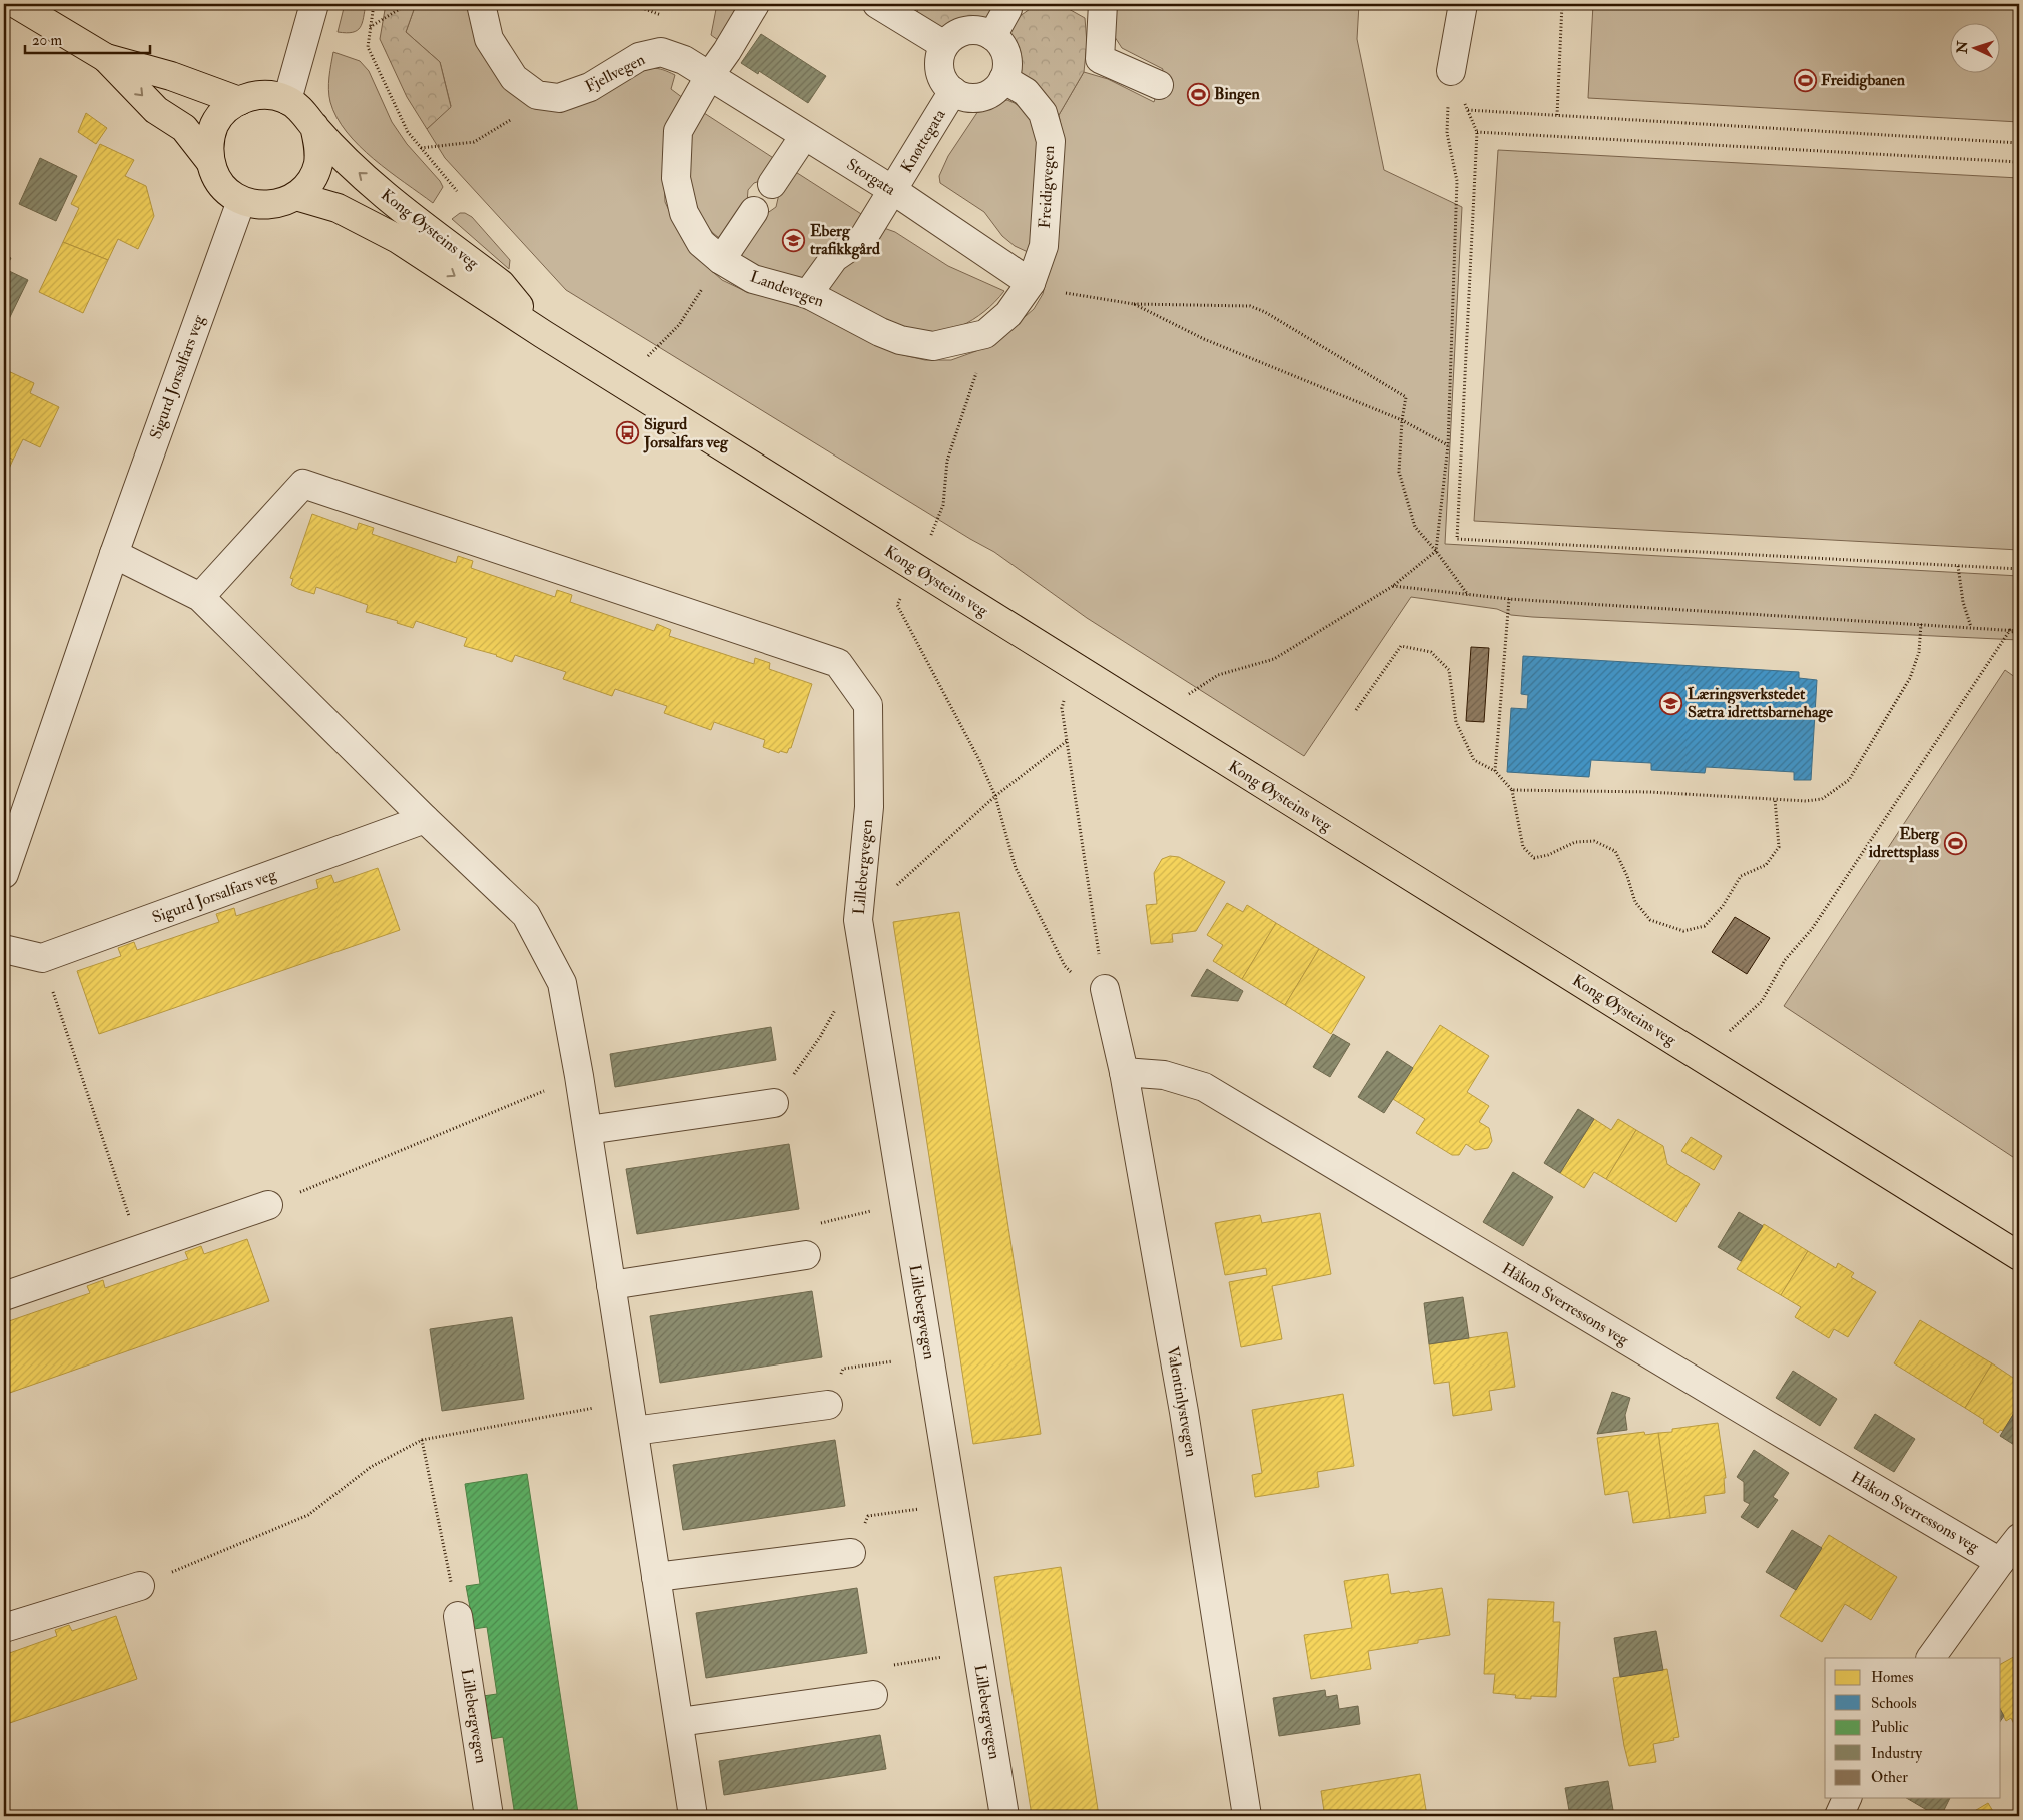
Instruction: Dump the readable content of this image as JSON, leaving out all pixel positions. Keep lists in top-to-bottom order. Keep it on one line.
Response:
{"streets":{"main road":["Kong Øysteins veg"],"street":["Fjellvegen","Knøttegata","Storgata","Freidigvegen","Landevegen","Sigurd Jorsalfars veg","Lillebergvegen","Håkon Sverressons veg","Valentinlystvegen"]},"crossings":[["Fjellvegen","Storgata"],["Fjellvegen","Landevegen"],["Knøttegata","Storgata"],["Knøttegata","Freidigvegen"],["Knøttegata","Landevegen"],["Storgata","Freidigvegen"],["Storgata","Landevegen"],["Freidigvegen","Landevegen"],["Kong Øysteins veg","Sigurd Jorsalfars veg"],["Håkon Sverressons veg","Valentinlystvegen"]],"places":{"sports":["Freidigbanen","Bingen","Eberg idrettsplass"],"school or university":["Eberg trafikkgård","Læringsverkstedet Sætra idrettsbarnehage"],"bus stop":["Sigurd Jorsalfars veg"]},"legend":["Homes","Schools","Public","Industry","Other"],"scale_bar":"20 m","north":"left"}
